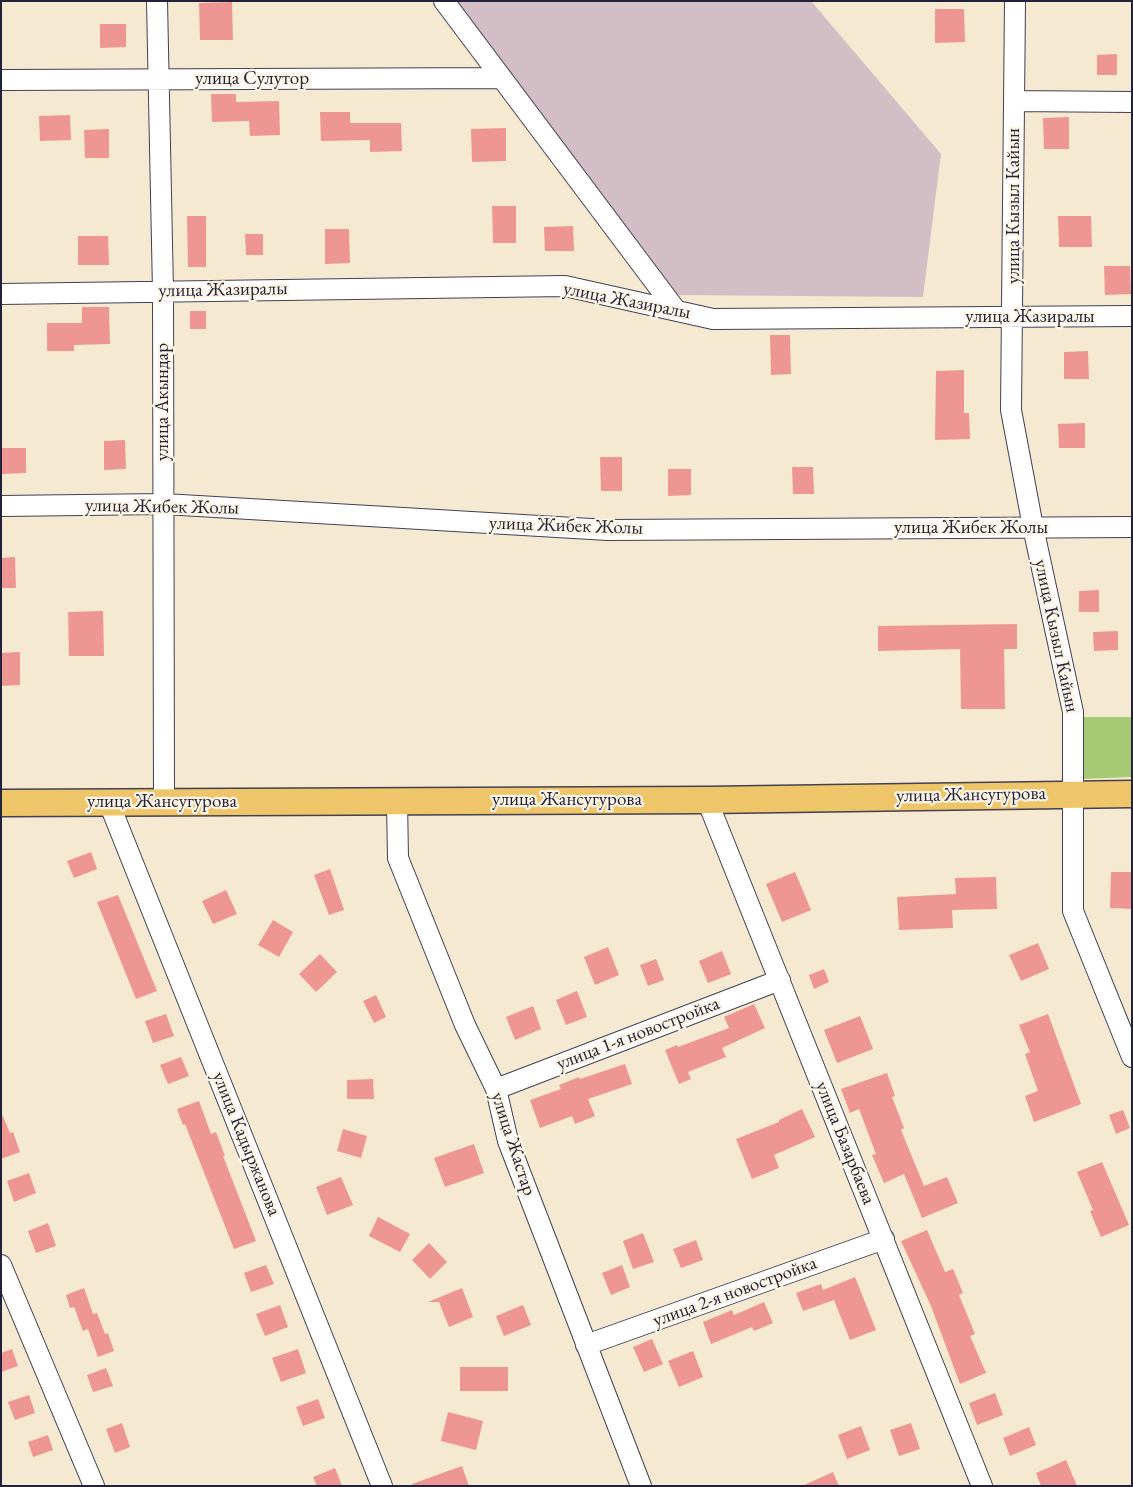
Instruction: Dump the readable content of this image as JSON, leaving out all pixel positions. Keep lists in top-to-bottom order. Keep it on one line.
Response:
{"streets":{"main road":["улица Жансугурова"],"street":["улица Сулутор","улица Кызыл Кайын","улица Жазиралы","улица Акындар","улица Жибек Жолы","улица 1-я новостройка","улица Базарбаева","улица Кадыржанова","улица Жастар","улица 2-я новостройка"]},"crossings":[["улица Сулутор","улица Акындар"],["улица Кызыл Кайын","улица Жазиралы"],["улица Кызыл Кайын","улица Жибек Жолы"],["улица Кызыл Кайын","улица Жансугурова"],["улица Жазиралы","улица Акындар"],["улица Акындар","улица Жибек Жолы"],["улица Акындар","улица Жансугурова"],["улица Жансугурова","улица Базарбаева"],["улица Жансугурова","улица Кадыржанова"],["улица Жансугурова","улица Жастар"],["улица 1-я новостройка","улица Базарбаева"],["улица 1-я новостройка","улица Жастар"],["улица Базарбаева","улица 2-я новостройка"],["улица Жастар","улица 2-я новостройка"]]}
